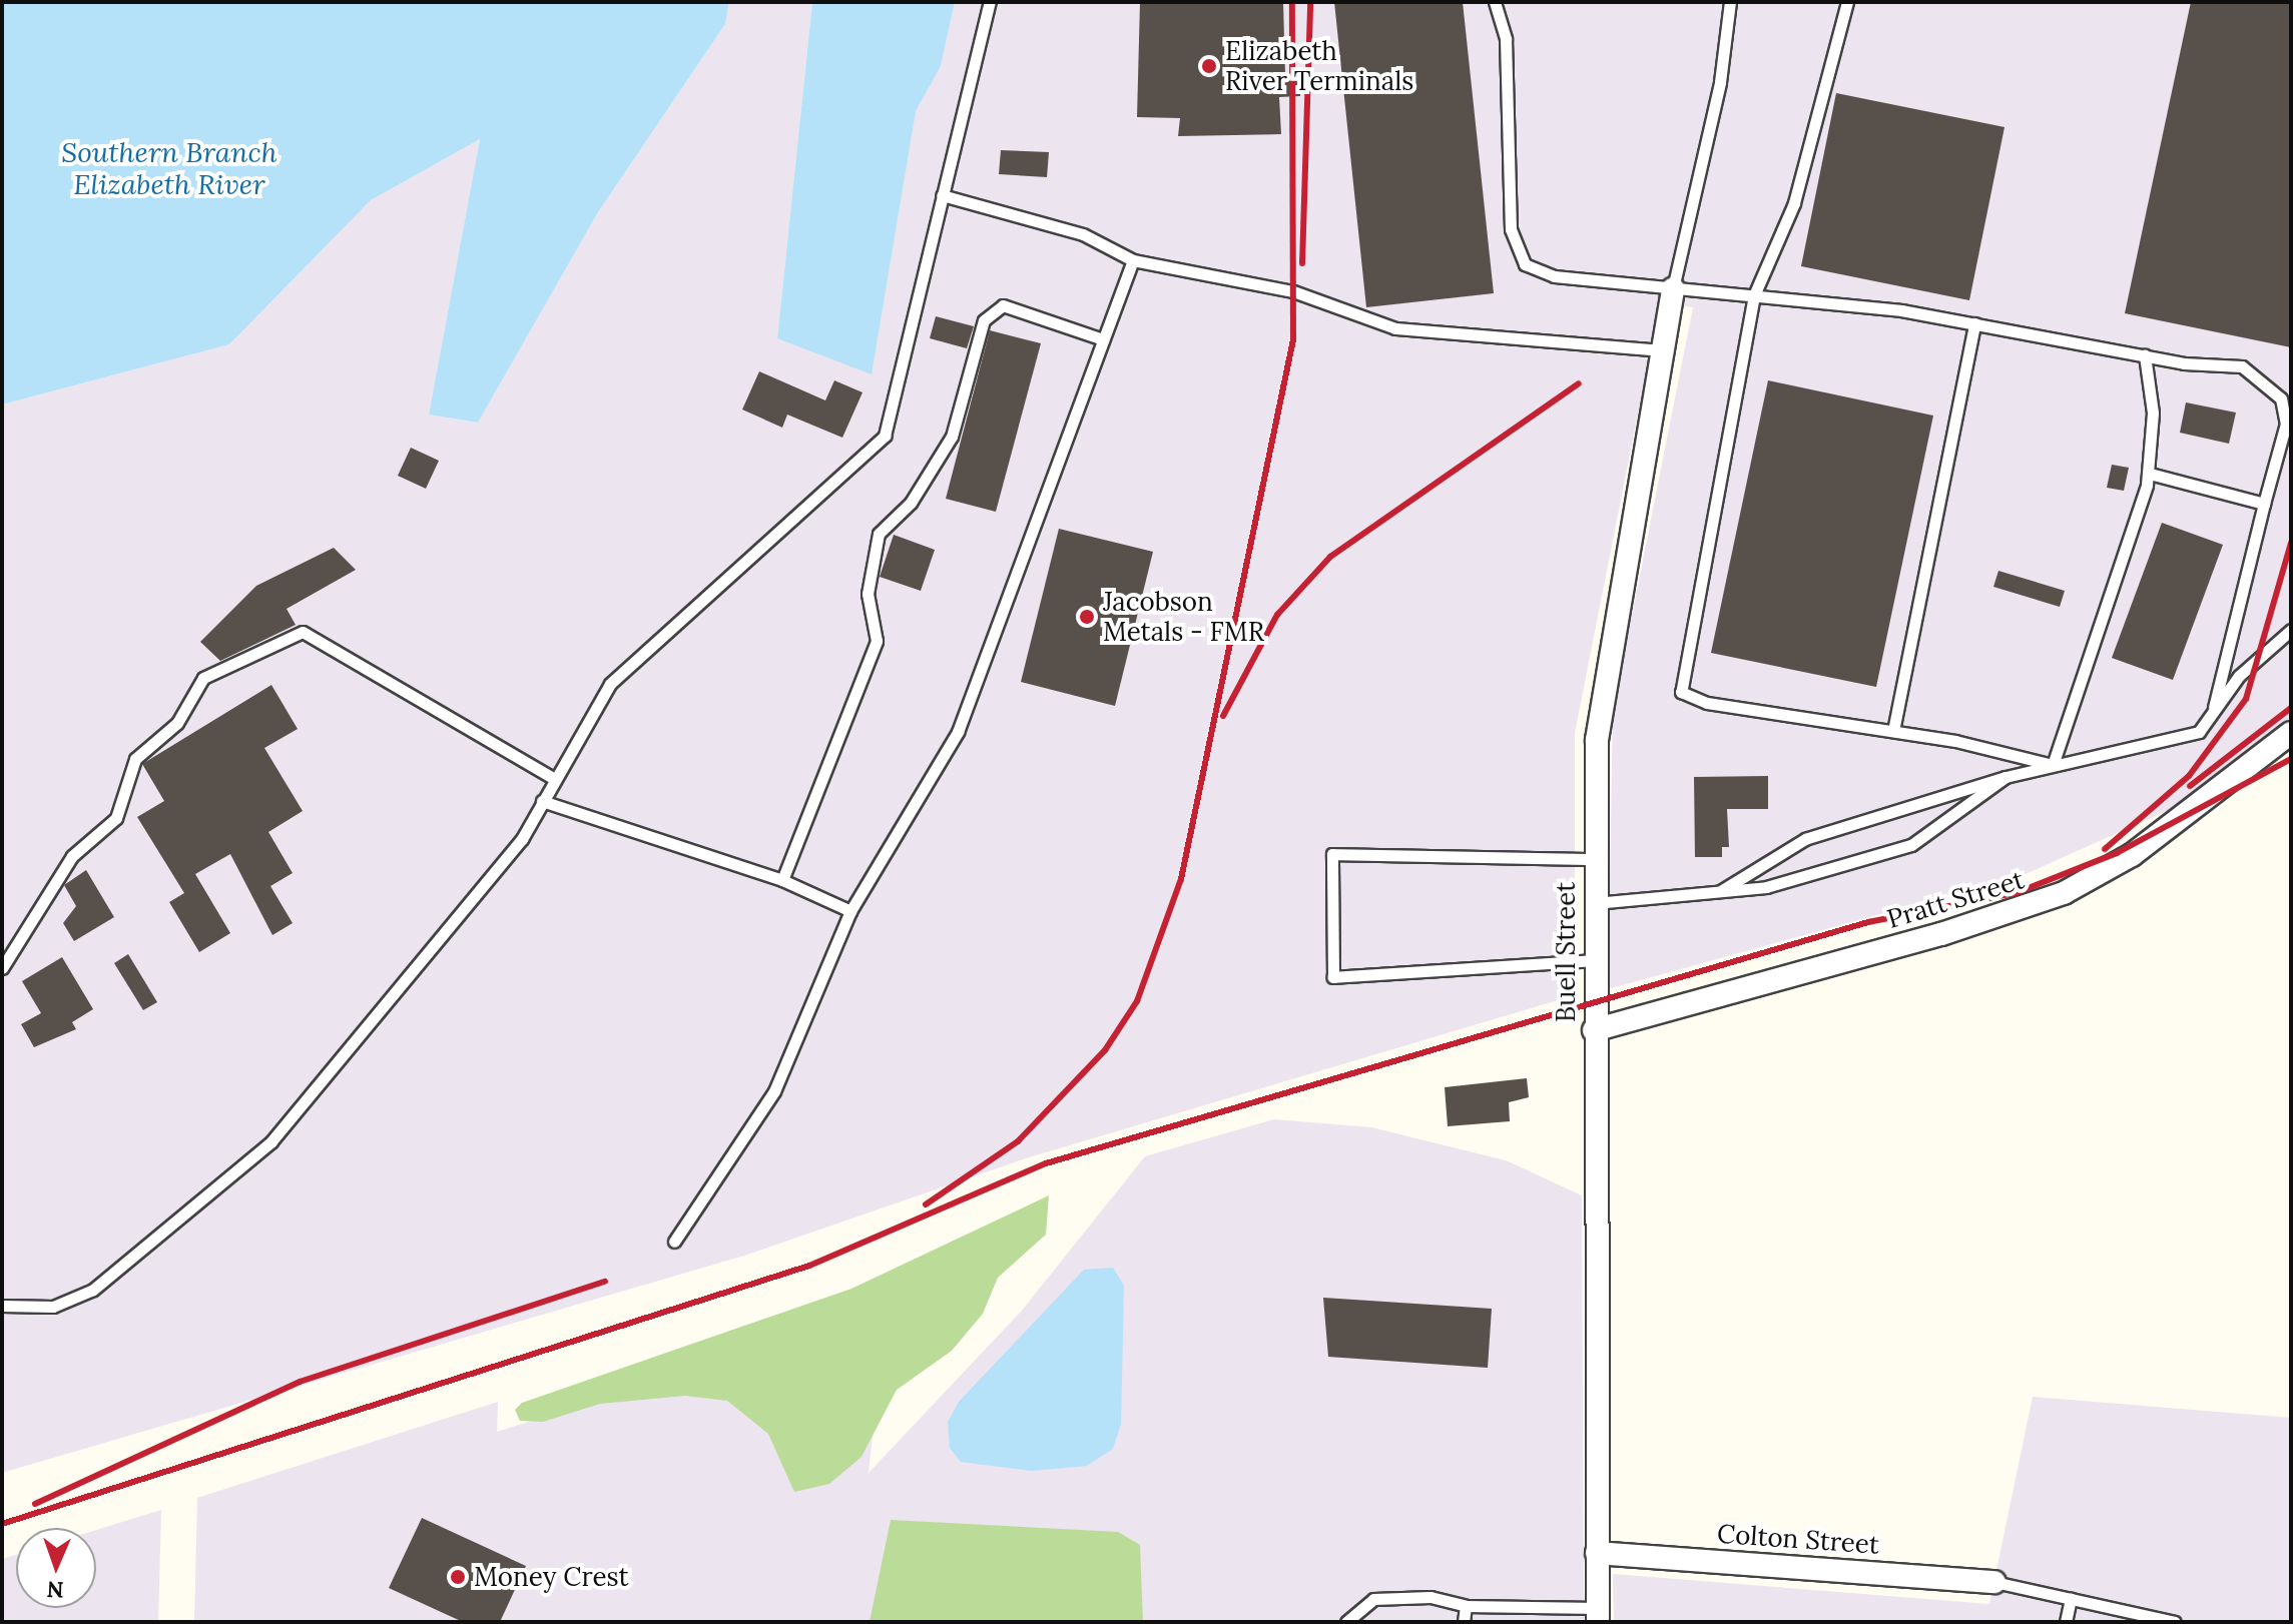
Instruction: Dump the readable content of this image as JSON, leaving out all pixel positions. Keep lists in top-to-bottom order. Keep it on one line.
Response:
{"streets":{"street":["Pratt Street","Buell Street","Colton Street"]},"crossings":[["Pratt Street","Buell Street"],["Buell Street","Colton Street"]],"water":["Southern Branch Elizabeth River"],"places":["Elizabeth River Terminals","Jacobson Metals - FMR","Money Crest"],"north":"bottom"}
